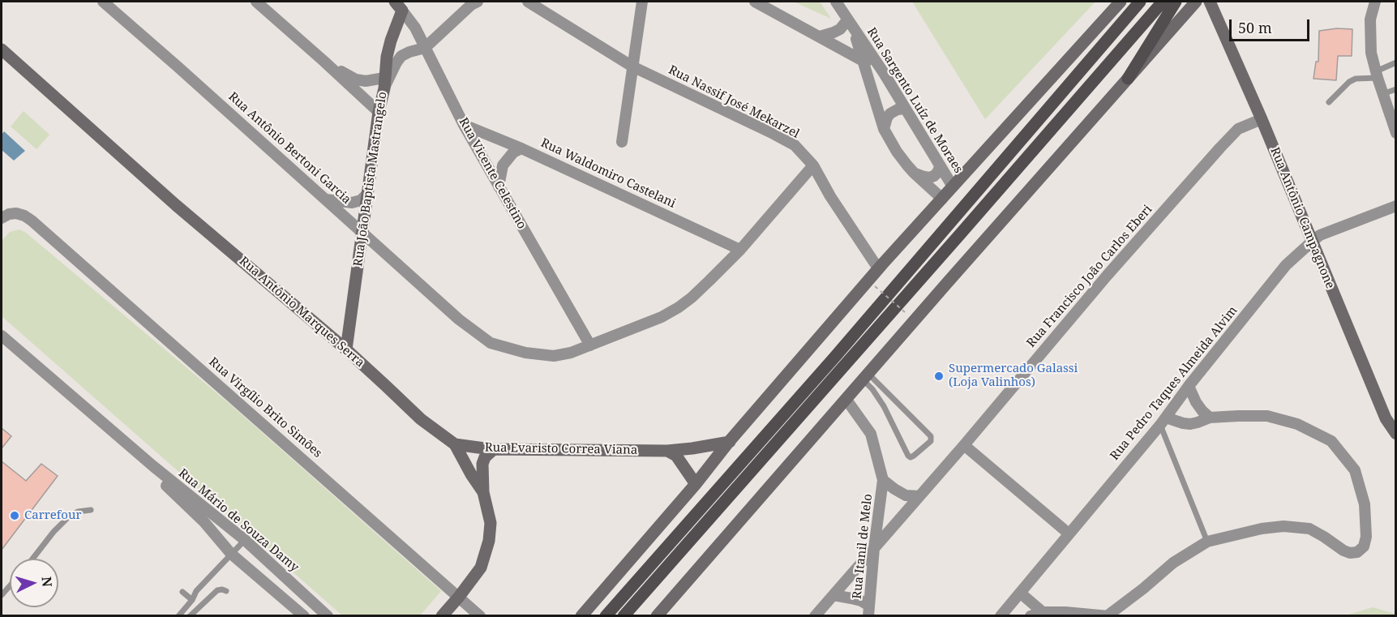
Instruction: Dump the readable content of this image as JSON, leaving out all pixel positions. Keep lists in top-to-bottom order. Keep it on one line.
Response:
{"streets":{"street":["Rua Sargento Luíz de Moraes","Rua Nassif José Mekarzel","Rua Antônio Bertoni Garcia","Rua Vicente Celestino","Rua Waldomiro Castelani","Rua João Baptista Mastrangelo","Rua Antônio Campagnone","Rua Francisco João Carlos Eberi","Rua Antônio Marques Serra","Rua Pedro Taques Almeida Alvim","Rua Virgílio Brito Simões","Rua Evaristo Correa Viana","Rua Mário de Souza Damy","Rua Itanil de Melo"]},"crossings":[["Rua Nassif José Mekarzel","Rua Antônio Bertoni Garcia"],["Rua Antônio Bertoni Garcia","Rua Vicente Celestino"],["Rua Antônio Bertoni Garcia","Rua Waldomiro Castelani"],["Rua Antônio Bertoni Garcia","Rua João Baptista Mastrangelo"],["Rua Vicente Celestino","Rua Waldomiro Castelani"],["Rua Vicente Celestino","Rua João Baptista Mastrangelo"],["Rua João Baptista Mastrangelo","Rua Antônio Marques Serra"],["Rua Antônio Campagnone","Rua Francisco João Carlos Eberi"],["Rua Antônio Campagnone","Rua Pedro Taques Almeida Alvim"],["Rua Francisco João Carlos Eberi","Rua Itanil de Melo"],["Rua Antônio Marques Serra","Rua Virgílio Brito Simões"],["Rua Antônio Marques Serra","Rua Evaristo Correa Viana"]],"places":["Supermercado Galassi (Loja Valinhos)","Carrefour"],"scale_bar":"50 m","north":"right"}
